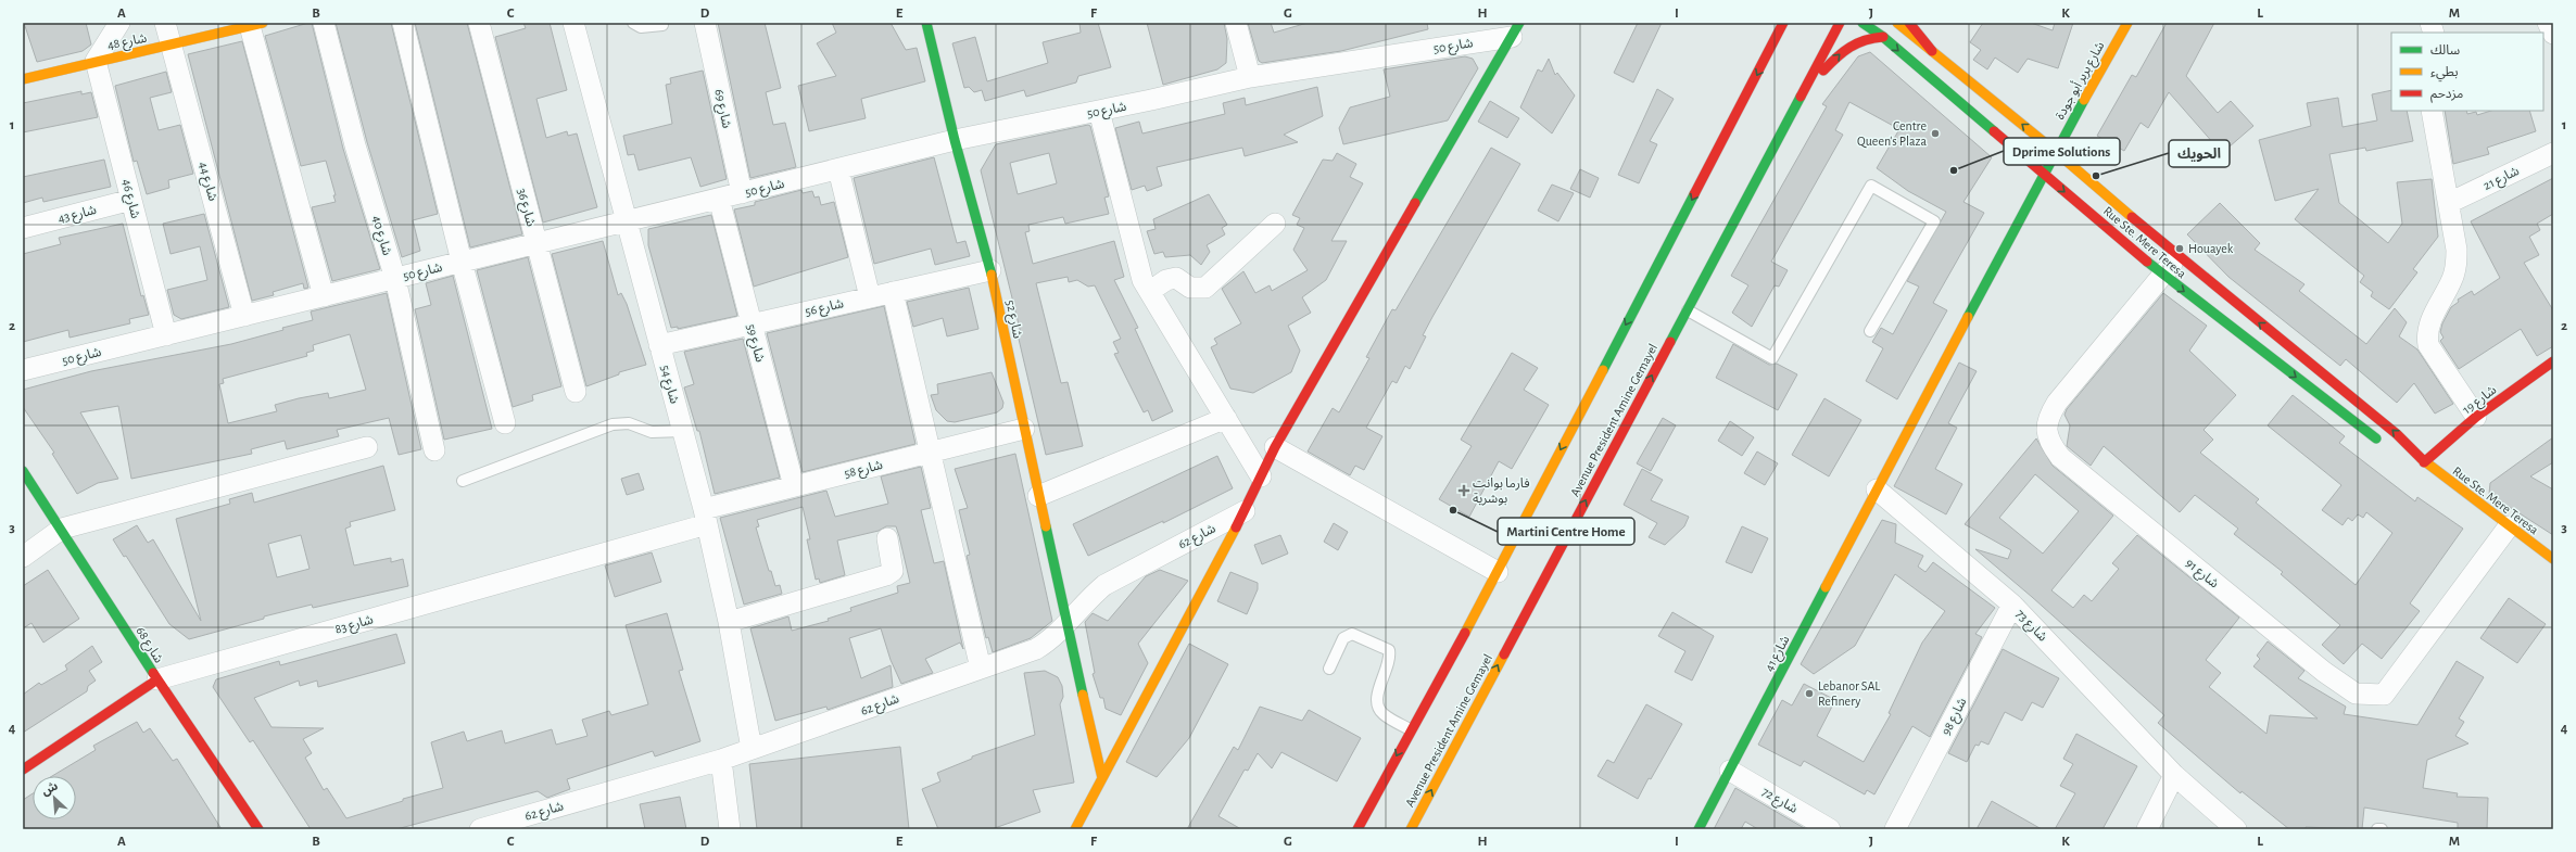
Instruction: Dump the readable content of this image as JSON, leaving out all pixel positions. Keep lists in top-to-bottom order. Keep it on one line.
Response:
{"streets":{"main road":["شارع 48","شارع بربر أبو جودة","Rue Ste. Mere Teresa","شارع 52","شارع 19","Avenue President Amine Gemayel","شارع 83","شارع 68","شارع 41"],"street":["شارع 50","شارع 69","شارع 21","شارع 44","شارع 46","شارع 36","شارع 43","شارع 40","شارع 56","شارع 59","شارع 54","شارع 58","شارع 62","شارع 91","شارع 73","شارع 98","شارع 72"]},"crossings":[["شارع 48","شارع 44"],["شارع 48","شارع 46"],["شارع 50","شارع 69"],["شارع 50","شارع 44"],["شارع 50","شارع 46"],["شارع 50","شارع 36"],["شارع 50","شارع 40"],["شارع 50","شارع 52"],["شارع 50","شارع 59"],["شارع 50","شارع 54"],["شارع بربر أبو جودة","Rue Ste. Mere Teresa"],["شارع بربر أبو جودة","شارع 41"],["شارع 46","شارع 43"],["Rue Ste. Mere Teresa","شارع 19"],["Rue Ste. Mere Teresa","شارع 91"],["Rue Ste. Mere Teresa","شارع 41"],["شارع 56","شارع 52"],["شارع 56","شارع 59"],["شارع 56","شارع 54"],["شارع 52","شارع 58"],["شارع 52","شارع 62"],["شارع 59","شارع 58"],["شارع 54","شارع 58"],["شارع 54","شارع 62"],["شارع 54","شارع 83"],["شارع 58","شارع 83"],["شارع 83","شارع 68"],["شارع 73","شارع 41"],["شارع 73","شارع 98"],["شارع 41","شارع 72"]],"places":{"other":["Centre Queen's Plaza","Dprime Solutions","الحويك","Houayek","Martini Centre Home","Lebanor SAL Refinery"],"health":["فارما بوانت بوشرية"]},"legend":["سالك","بطيء","مزدحم"],"north":"top left","grid":{"columns":["A","B","C","D","E","F","G","H","I","J","K","L","M"],"rows":["1","2","3","4"]}}
